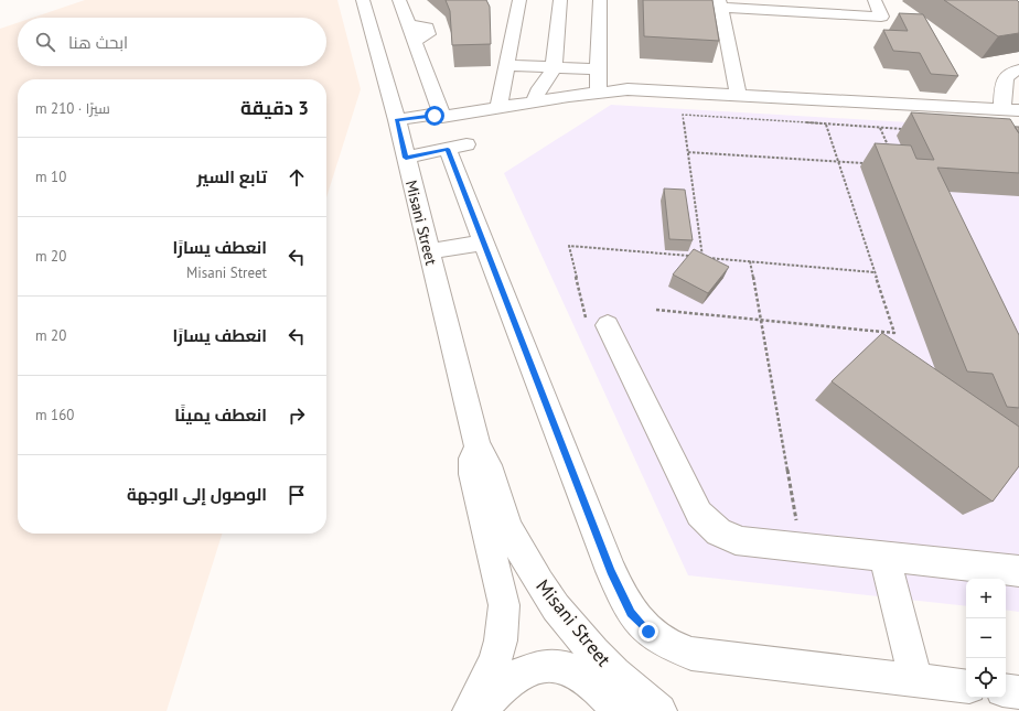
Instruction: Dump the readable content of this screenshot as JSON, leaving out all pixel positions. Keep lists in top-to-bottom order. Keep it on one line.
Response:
{"streets":{"street":["Misani Street"]},"page":{"search":"ابحث هنا","heading":["3 دقيقة","سيرًا · 210 m"],"list":[["تابع السير","10 m"],["انعطف يسارًا","Misani Street","20 m"],["انعطف يسارًا","20 m"],["انعطف يمينًا","160 m"],"الوصول إلى الوجهة"],"map_buttons":["+","−"]}}
